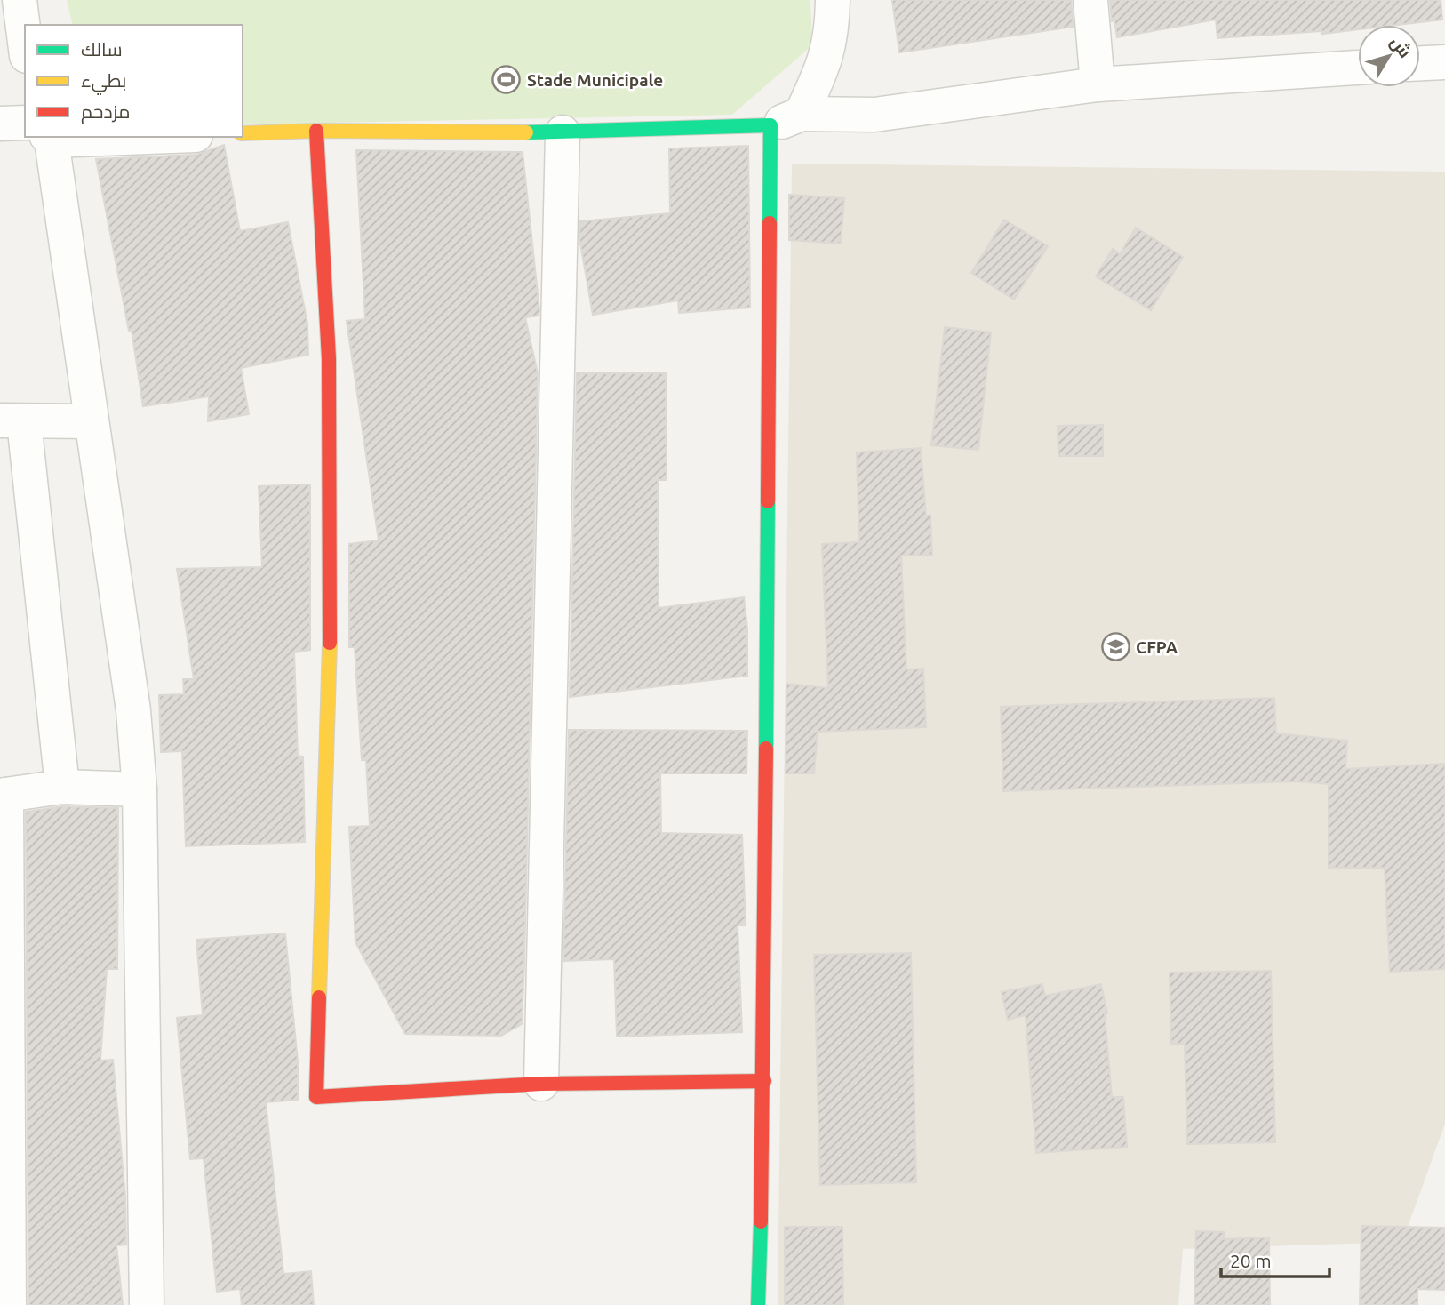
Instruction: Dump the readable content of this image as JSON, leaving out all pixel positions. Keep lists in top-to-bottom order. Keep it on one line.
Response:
{"places":{"sports":["Stade Municipale"],"school or university":["CFPA"]},"legend":["سالك","بطيء","مزدحم"],"scale_bar":"20 m","north":"top right"}
